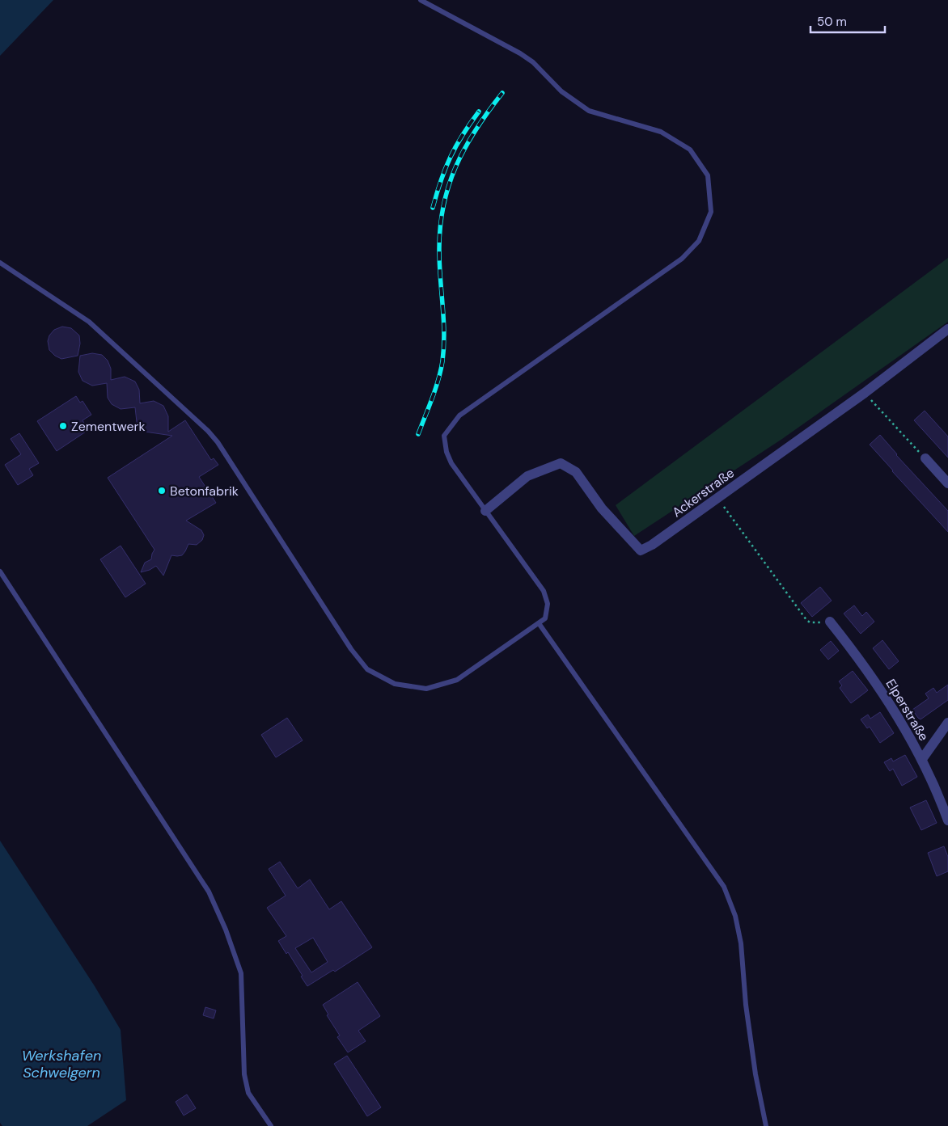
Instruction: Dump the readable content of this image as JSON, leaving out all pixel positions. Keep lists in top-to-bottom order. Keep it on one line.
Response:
{"streets":{"street":["Ackerstraße","Elperstraße"]},"water":["Werkshafen Schwelgern"],"places":["Zementwerk","Betonfabrik"],"scale_bar":"50 m"}
